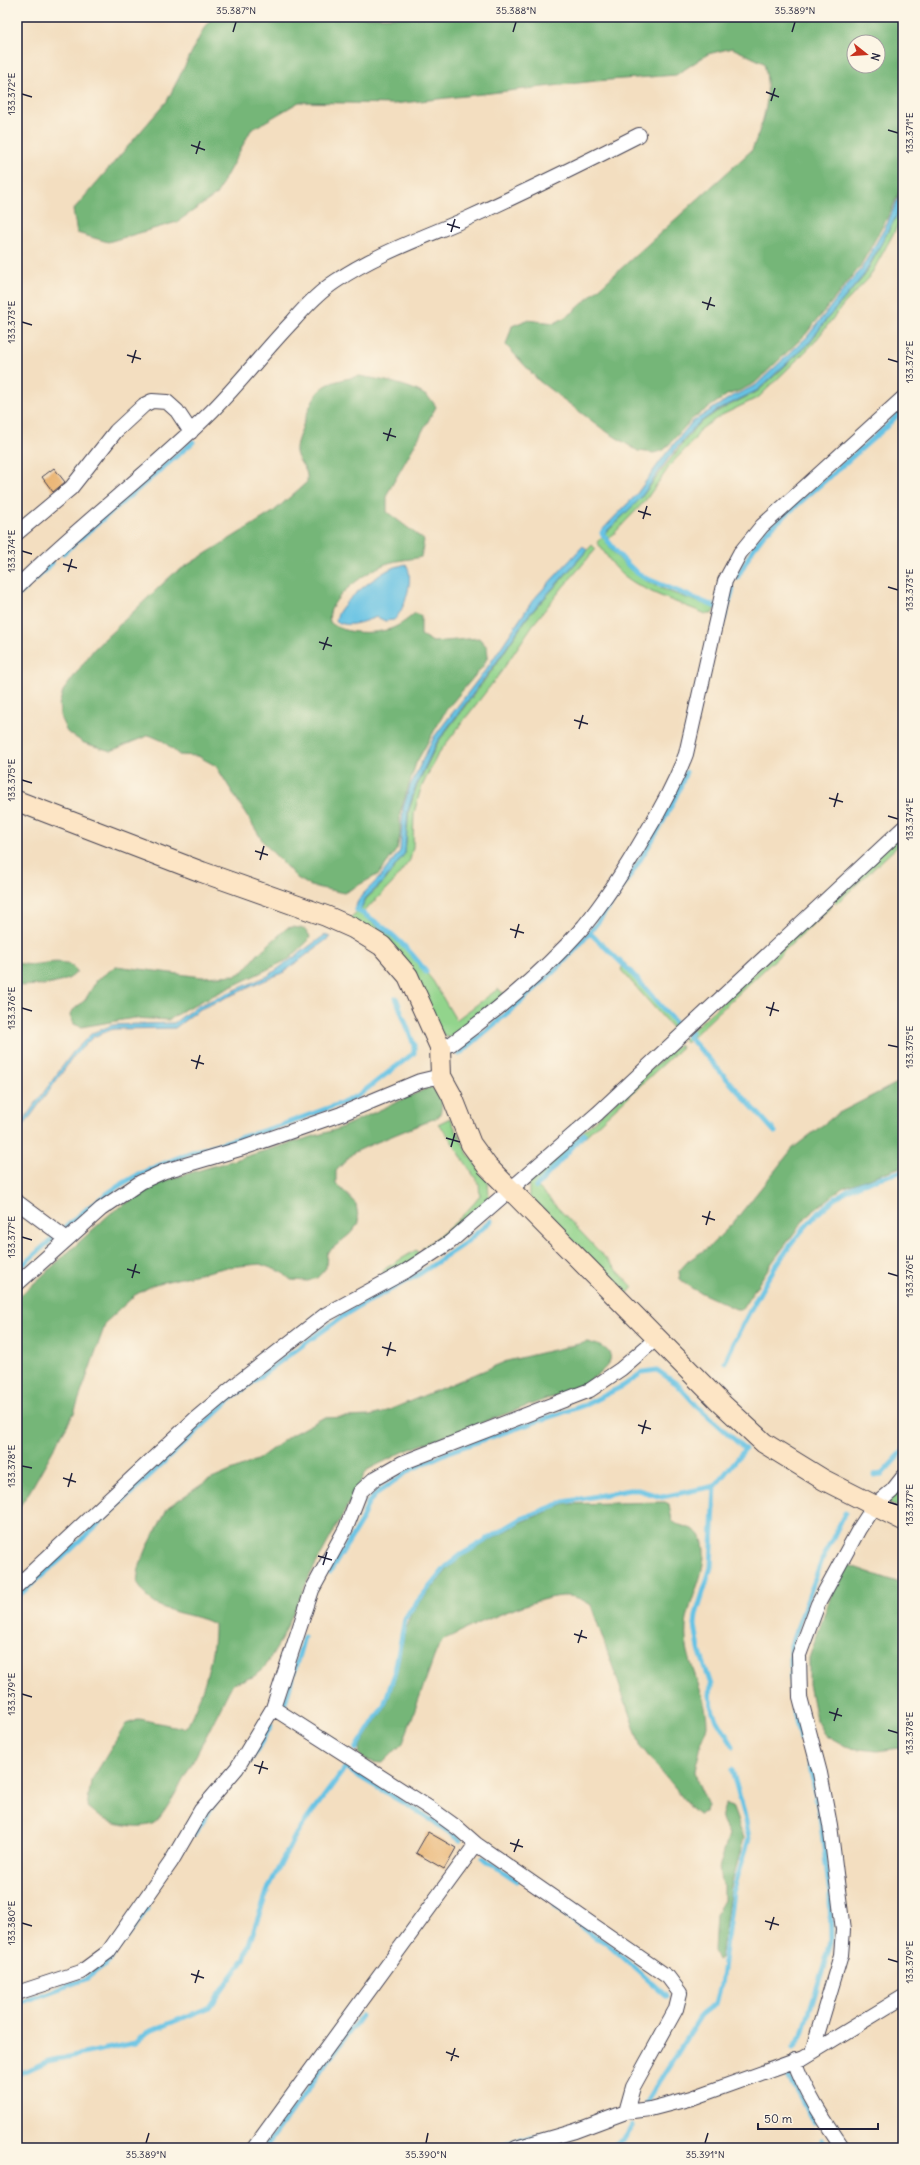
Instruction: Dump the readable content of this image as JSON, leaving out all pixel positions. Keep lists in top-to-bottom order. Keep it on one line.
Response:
{"scale_bar":"50 m","north":"right","coordinates":["35.387°N","35.388°N","35.389°N","133.372°E","133.371°E","133.373°E","133.374°E","133.375°E","133.376°E","133.377°E","133.378°E","133.379°E","133.380°E","35.390°N","35.391°N"]}
